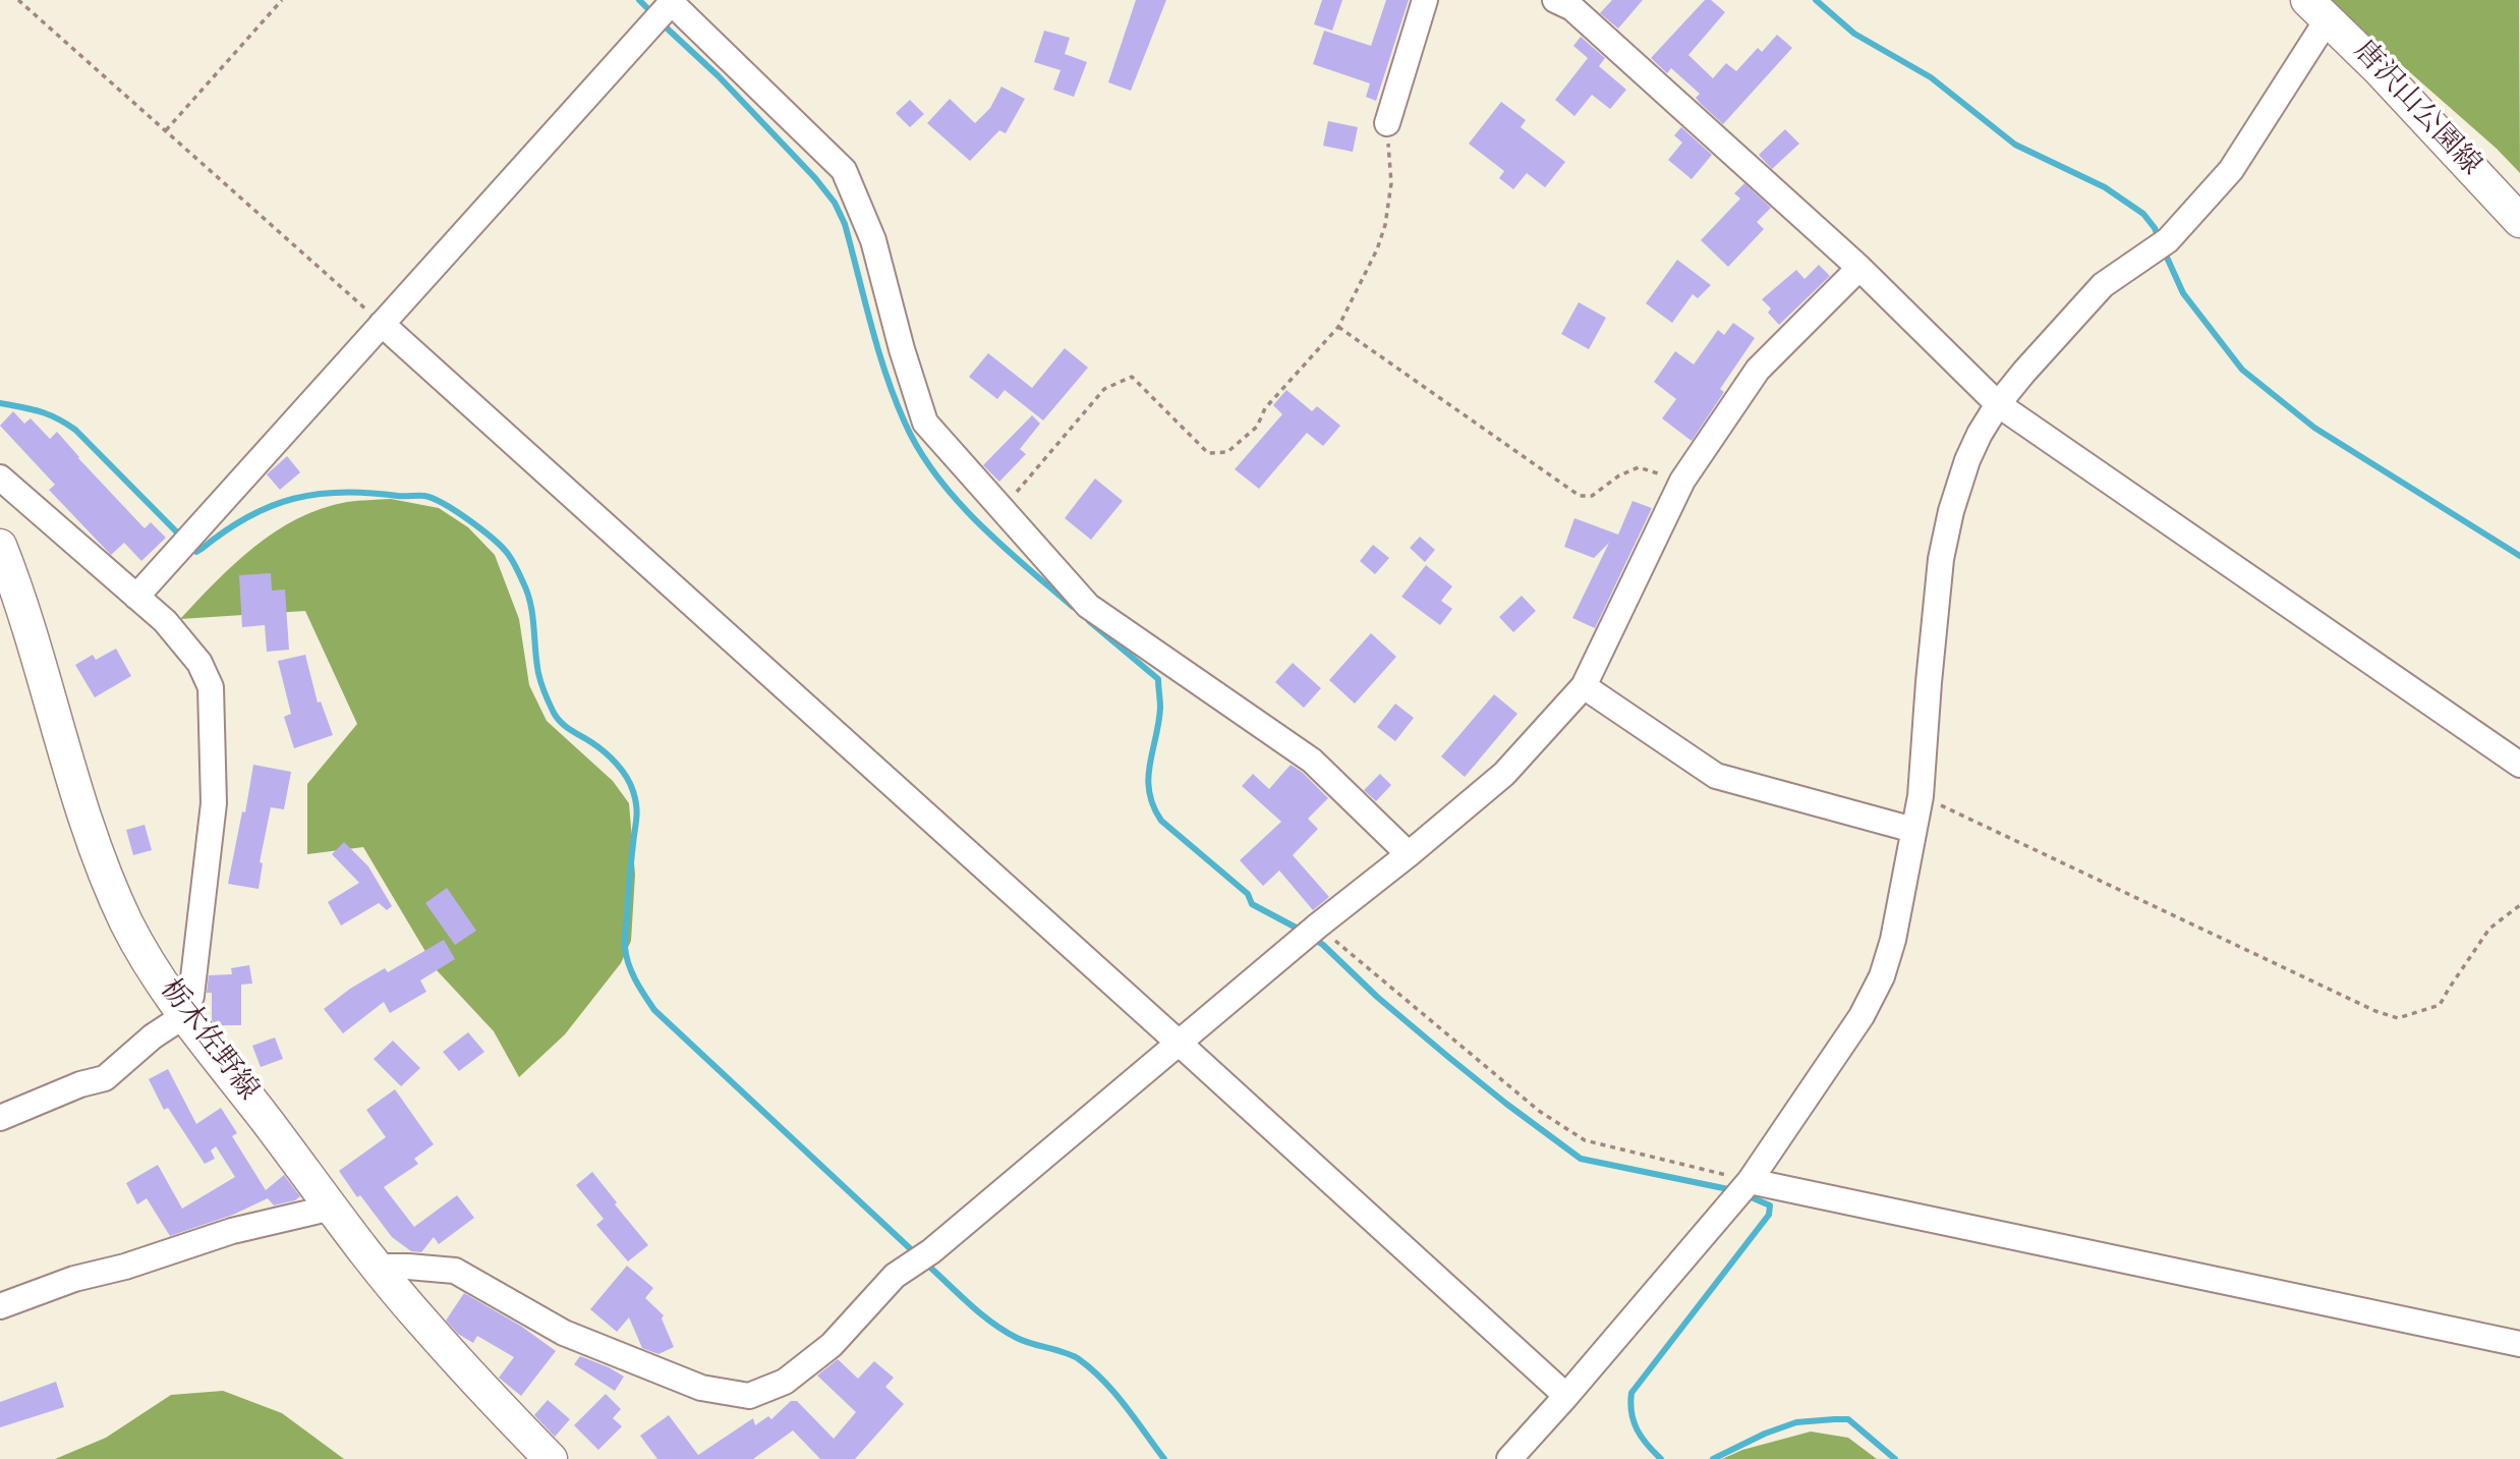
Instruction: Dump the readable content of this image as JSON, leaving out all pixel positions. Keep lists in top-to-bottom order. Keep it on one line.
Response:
{"streets":{"main road":["唐沢山公園線","栃木佐野線"]}}
